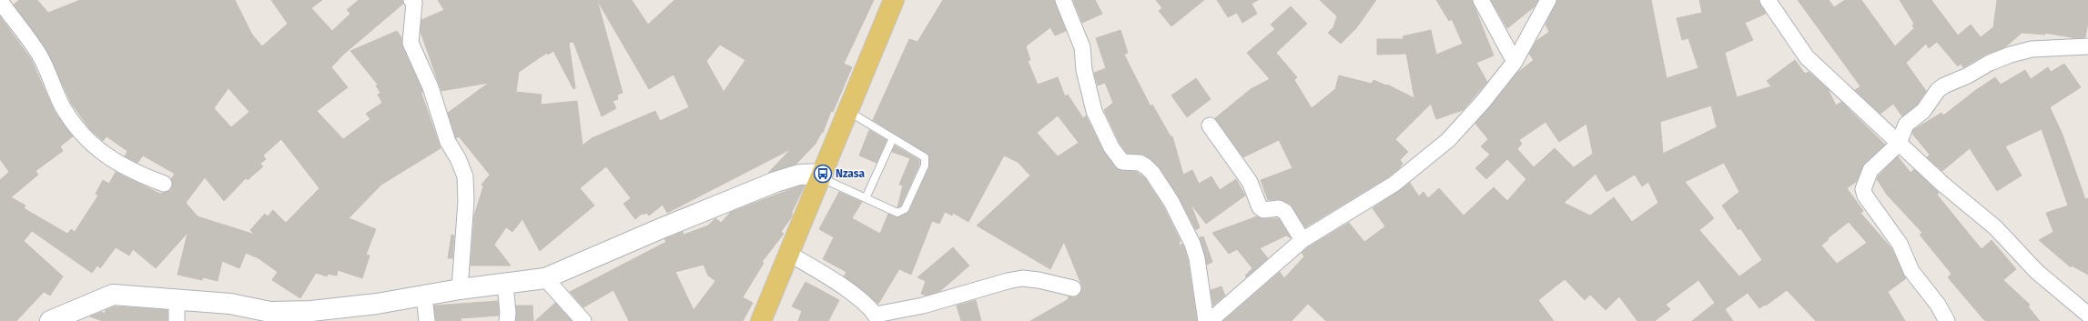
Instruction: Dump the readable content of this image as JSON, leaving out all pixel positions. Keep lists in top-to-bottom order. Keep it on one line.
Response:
{"places":{"bus stop":["Nzasa"]}}
